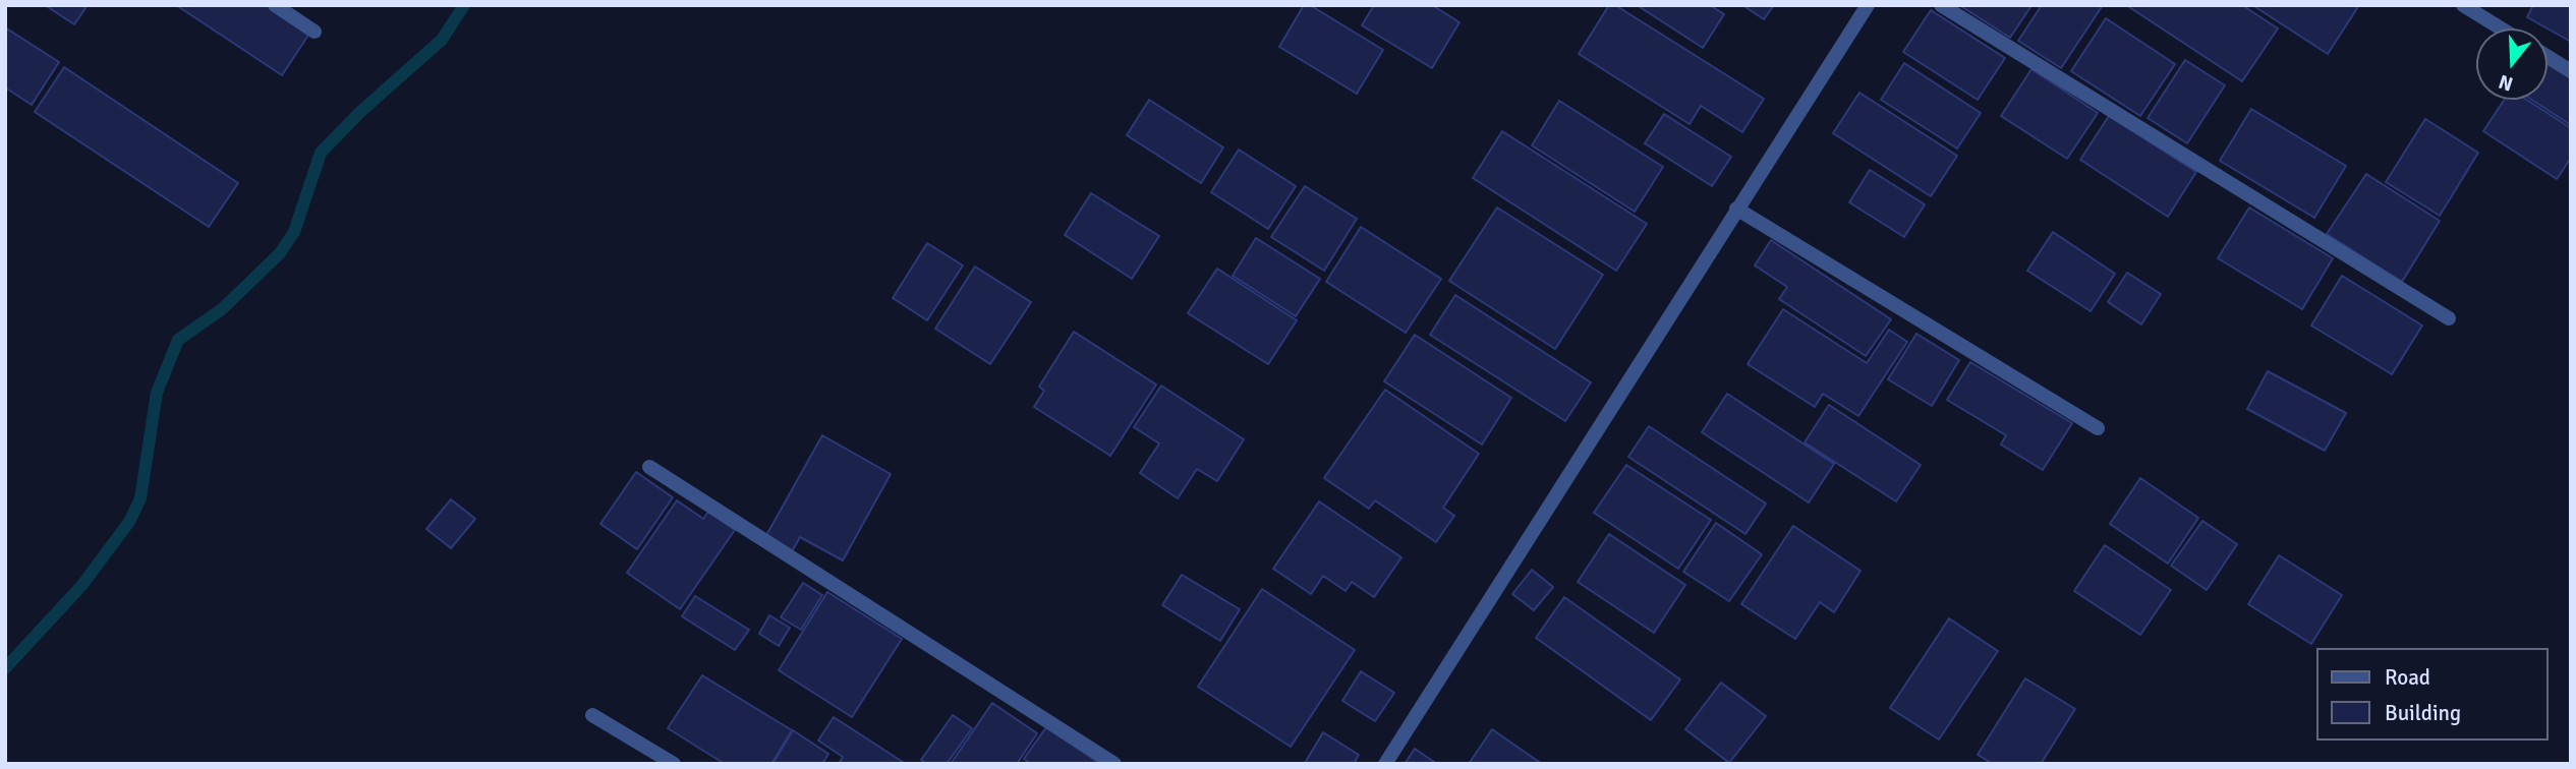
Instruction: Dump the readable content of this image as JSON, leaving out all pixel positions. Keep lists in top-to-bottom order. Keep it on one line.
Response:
{"legend":["Road","Building"],"north":"bottom"}
